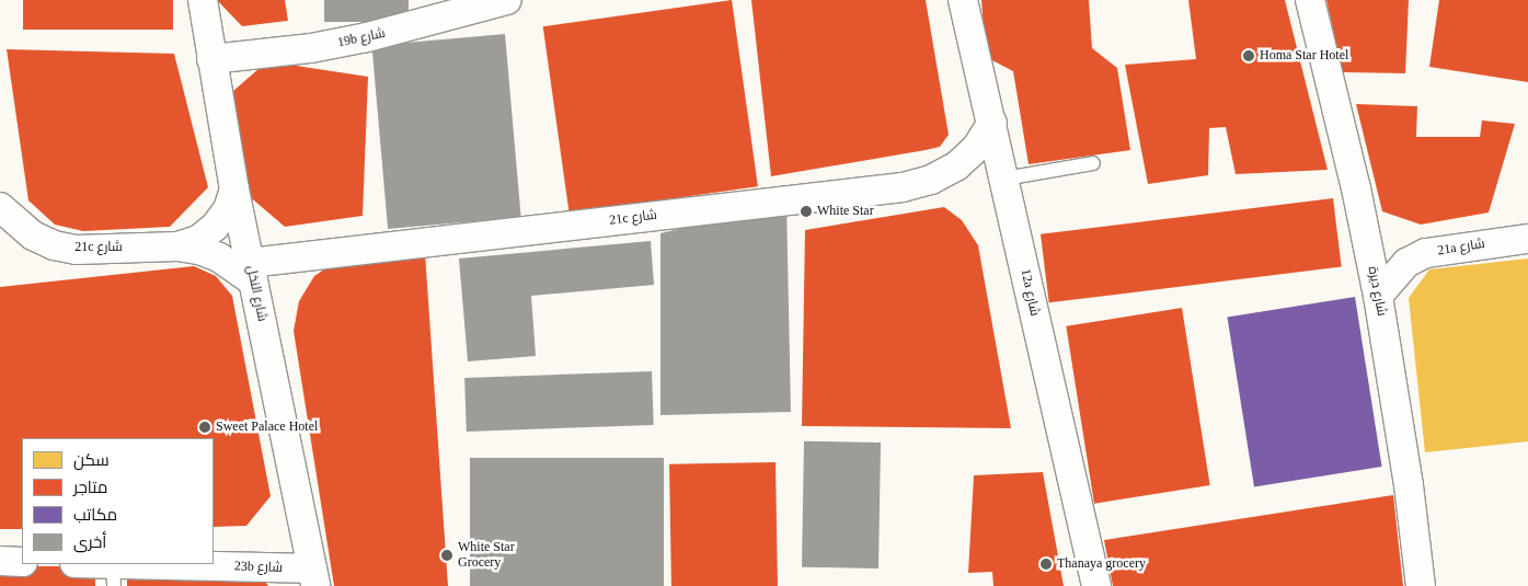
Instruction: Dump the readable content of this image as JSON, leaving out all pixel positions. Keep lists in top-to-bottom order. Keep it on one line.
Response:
{"streets":{"street":["19b شارع","21c شارع","21a شارع","شارع ديرة","12a شارع","شارع النخل","23b شارع"]},"crossings":[["19b شارع","شارع النخل"],["21c شارع","12a شارع"],["21c شارع","شارع النخل"],["21a شارع","شارع ديرة"],["شارع النخل","23b شارع"]],"places":["Homa Star Hotel","White Star","Sweet Palace Hotel","White Star Grocery","Thanaya grocery"],"legend":["سكن","متاجر","مكاتب","أخرى"]}
